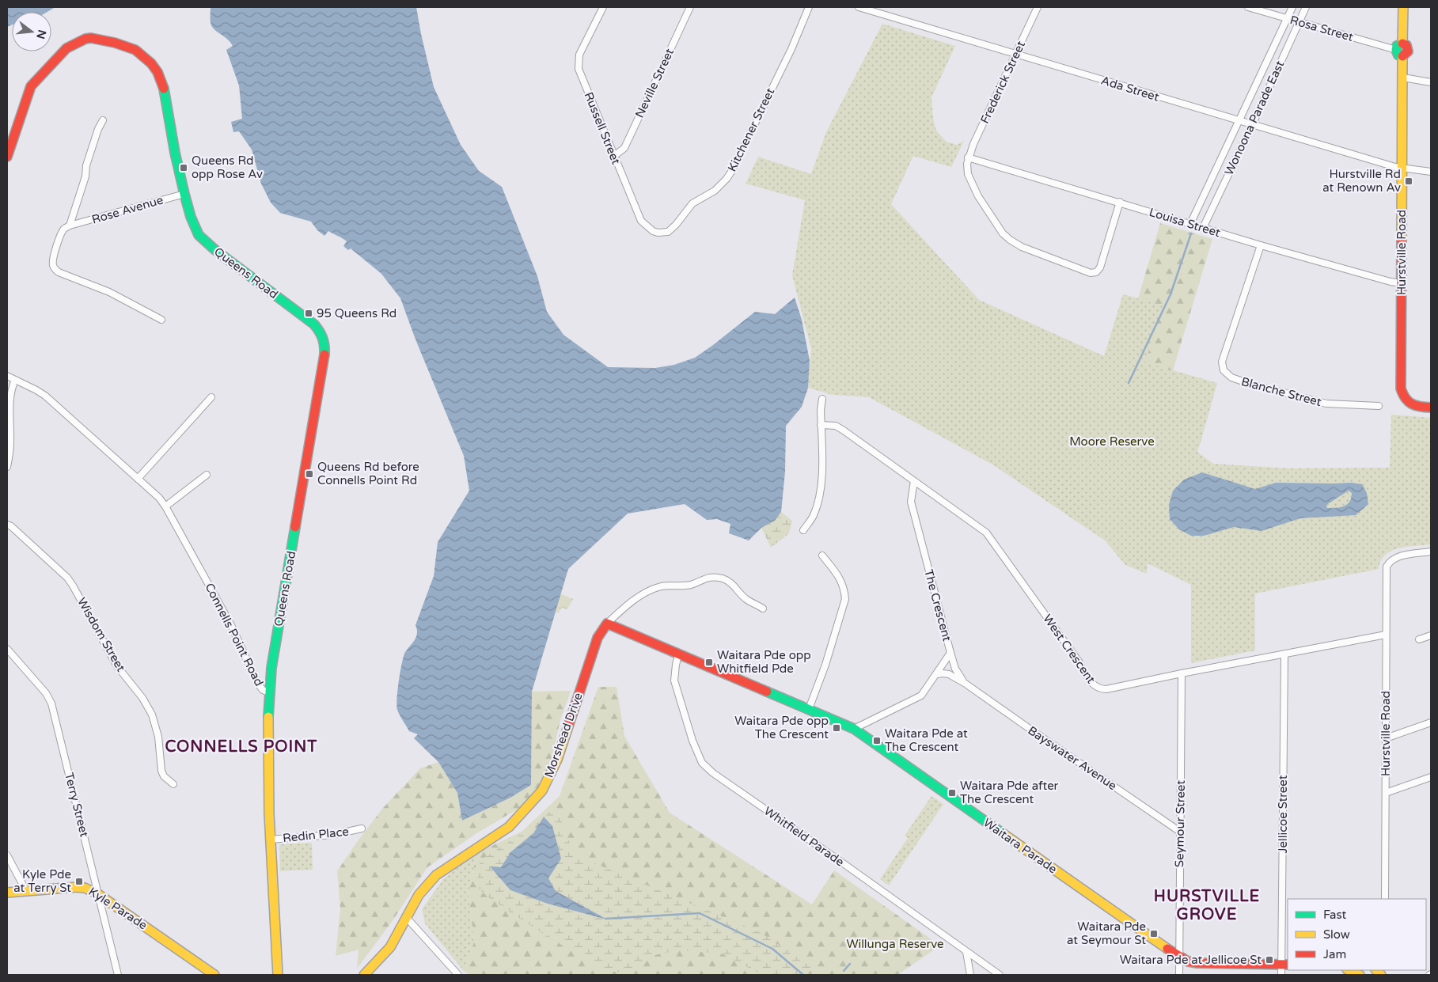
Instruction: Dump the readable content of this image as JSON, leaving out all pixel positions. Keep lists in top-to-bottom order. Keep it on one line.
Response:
{"streets":{"street":["Rosa Street","Frederick Street","Neville Street","Ada Street","Wonoona Parade East","Russell Street","Kitchener Street","Rose Avenue","Louisa Street","Hurstville Road","Queens Road","Blanche Street","The Crescent","Wisdom Street","Connells Point Road","West Crescent","Morshead Drive","Bayswater Avenue","Terry Street","Jellicoe Street","Seymour Street","Redin Place","Whitfield Parade","Waitara Parade","Kyle Parade"]},"crossings":[["Rosa Street","Wonoona Parade East"],["Rosa Street","Hurstville Road"],["Frederick Street","Ada Street"],["Frederick Street","Louisa Street"],["Neville Street","Russell Street"],["Ada Street","Wonoona Parade East"],["Ada Street","Hurstville Road"],["Wonoona Parade East","Louisa Street"],["Russell Street","Kitchener Street"],["Rose Avenue","Queens Road"],["Louisa Street","Hurstville Road"],["Louisa Street","Blanche Street"],["Hurstville Road","West Crescent"],["Queens Road","Connells Point Road"],["The Crescent","West Crescent"],["The Crescent","Bayswater Avenue"],["The Crescent","Waitara Parade"],["Connells Point Road","Redin Place"],["West Crescent","Jellicoe Street"],["West Crescent","Seymour Street"],["Morshead Drive","Waitara Parade"],["Bayswater Avenue","Seymour Street"],["Terry Street","Kyle Parade"],["Jellicoe Street","Waitara Parade"],["Seymour Street","Waitara Parade"],["Whitfield Parade","Waitara Parade"]],"districts":["CONNELLS POINT","HURSTVILLE GROVE"],"parks":["Moore Reserve","Willunga Reserve"],"places":{"transit":["Queens Rd opp Rose Av","Hurstville Rd at Renown Av","95 Queens Rd","Queens Rd before Connells Point Rd","Waitara Pde opp Whitfield Pde","Waitara Pde opp The Crescent","Waitara Pde at The Crescent","Waitara Pde after The Crescent","Kyle Pde at Terry St","Waitara Pde at Seymour St","Waitara Pde at Jellicoe St"]},"legend":["Fast","Slow","Jam"],"north":"right"}
